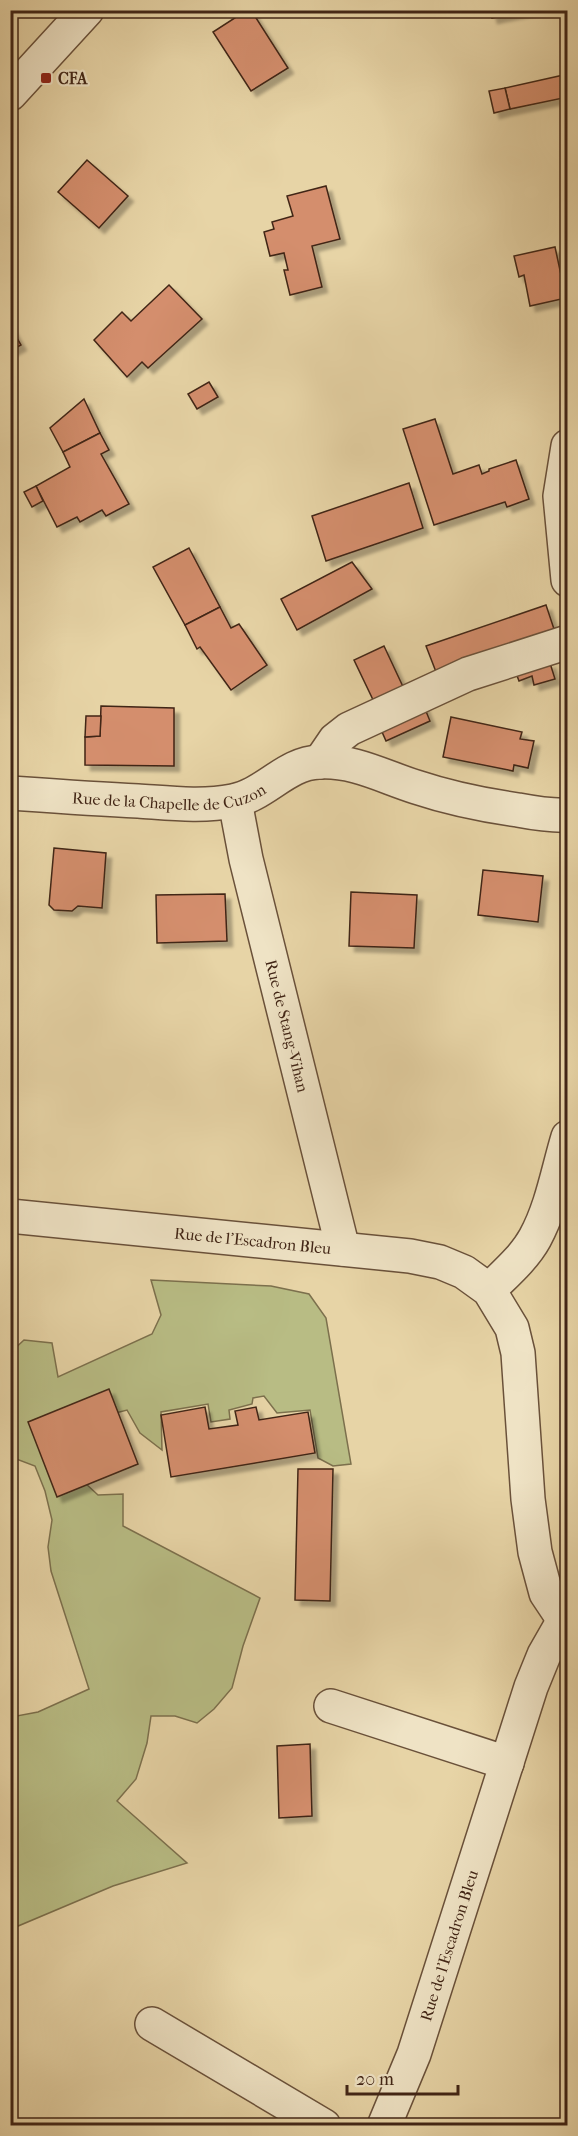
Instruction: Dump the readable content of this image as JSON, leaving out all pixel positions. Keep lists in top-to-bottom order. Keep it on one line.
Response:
{"streets":{"street":["Rue de la Chapelle de Cuzon","Rue de Stang-Vihan","Rue de l'Escadron Bleu"]},"crossings":[["Rue de la Chapelle de Cuzon","Rue de Stang-Vihan"],["Rue de Stang-Vihan","Rue de l'Escadron Bleu"]],"places":{"transit":["CFA"]},"scale_bar":"20 m"}
